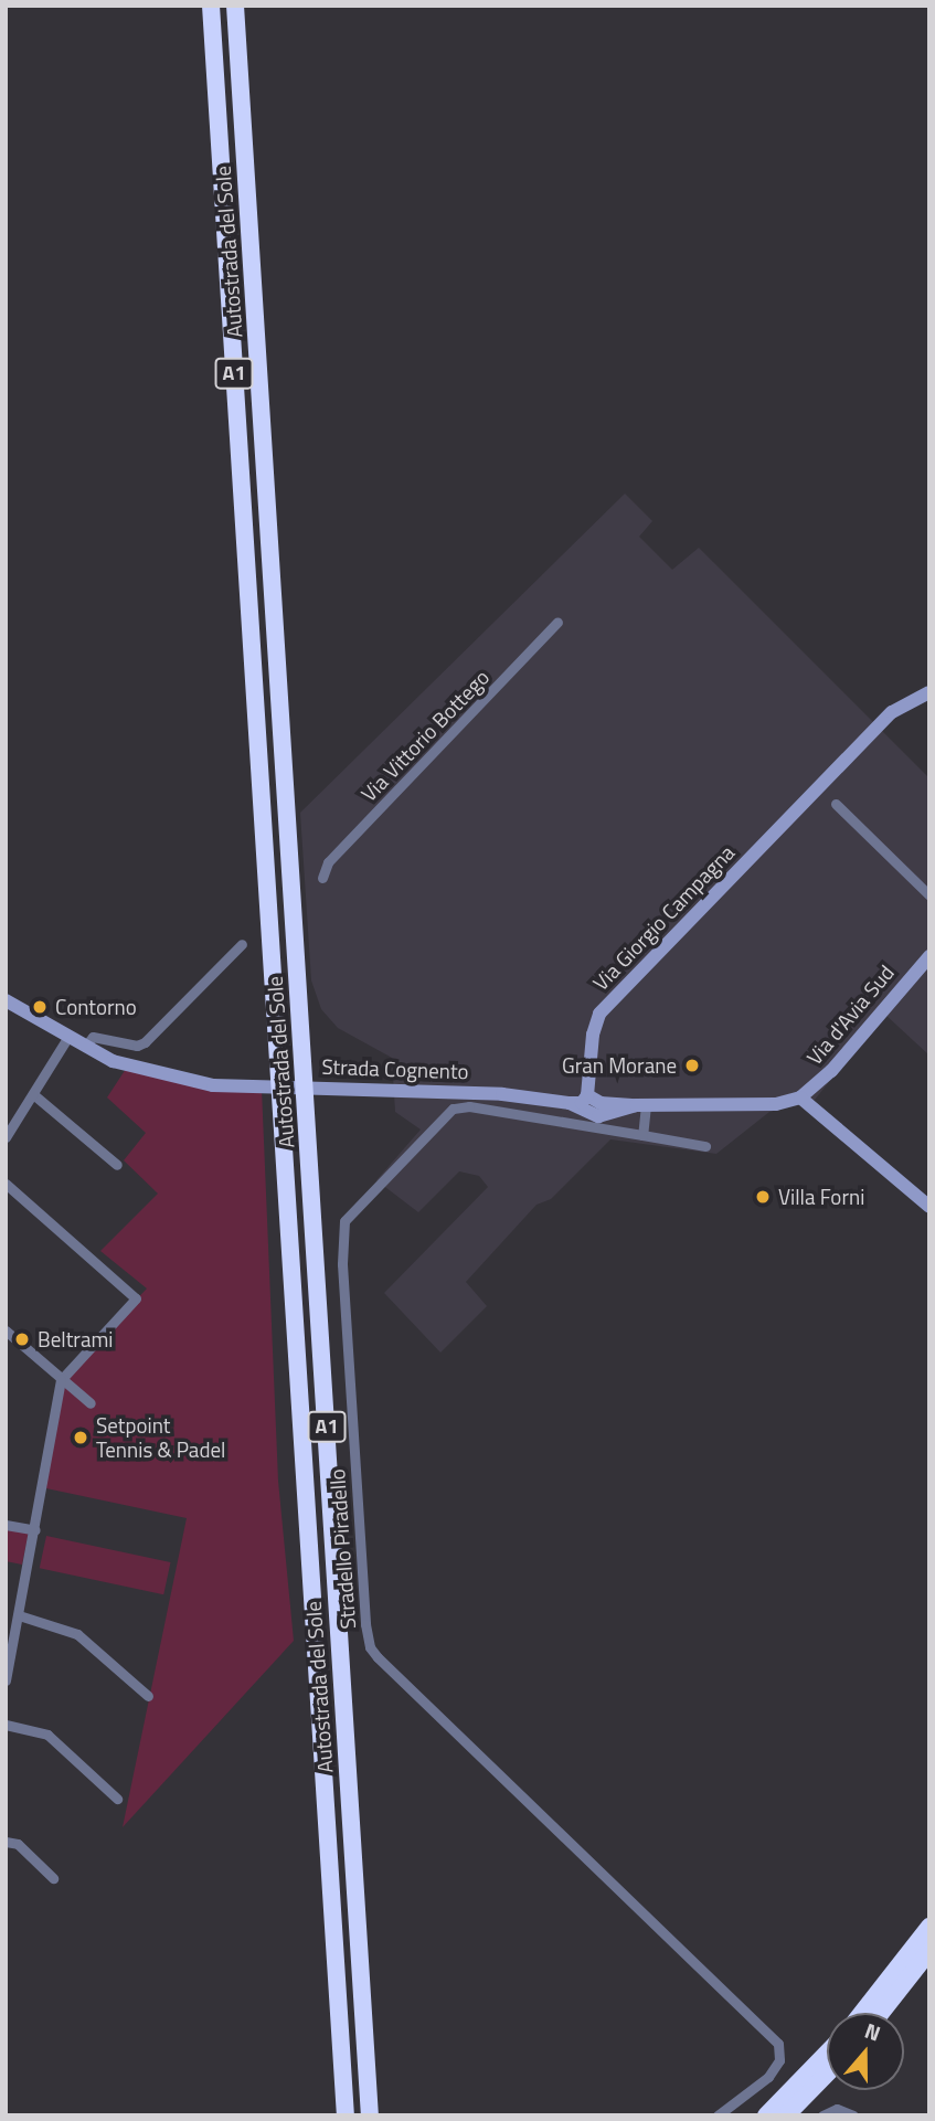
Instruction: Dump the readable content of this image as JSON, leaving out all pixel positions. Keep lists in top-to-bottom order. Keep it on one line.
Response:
{"streets":{"highway":["Autostrada del Sole","A1"],"street":["Via Vittorio Bottego","Via Giorgio Campagna","Via d'Avia Sud","Strada Cognento","Stradello Piradello"]},"crossings":[["Via Giorgio Campagna","Strada Cognento"],["Via d'Avia Sud","Strada Cognento"]],"places":["Contorno","Gran Morane","Villa Forni","Beltrami","Setpoint Tennis & Padel"],"north":"top"}
